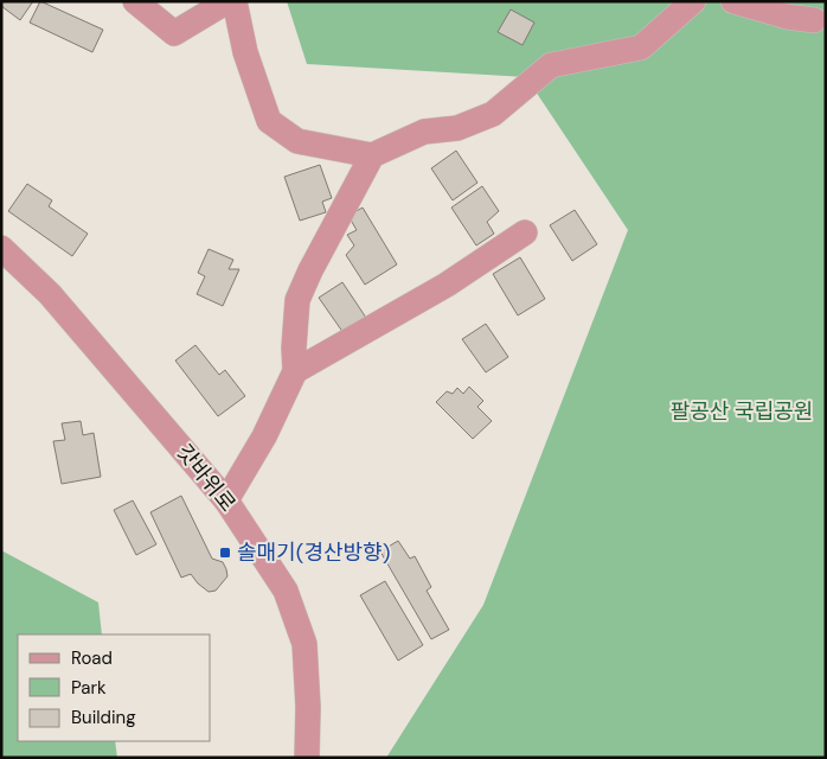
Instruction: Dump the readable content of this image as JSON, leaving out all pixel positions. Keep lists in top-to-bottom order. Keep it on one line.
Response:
{"streets":{"street":["갓바위로"]},"parks":["팔공산 국립공원"],"places":{"transit":["솔매기(경산방향)"]},"legend":["Road","Park","Building"]}
